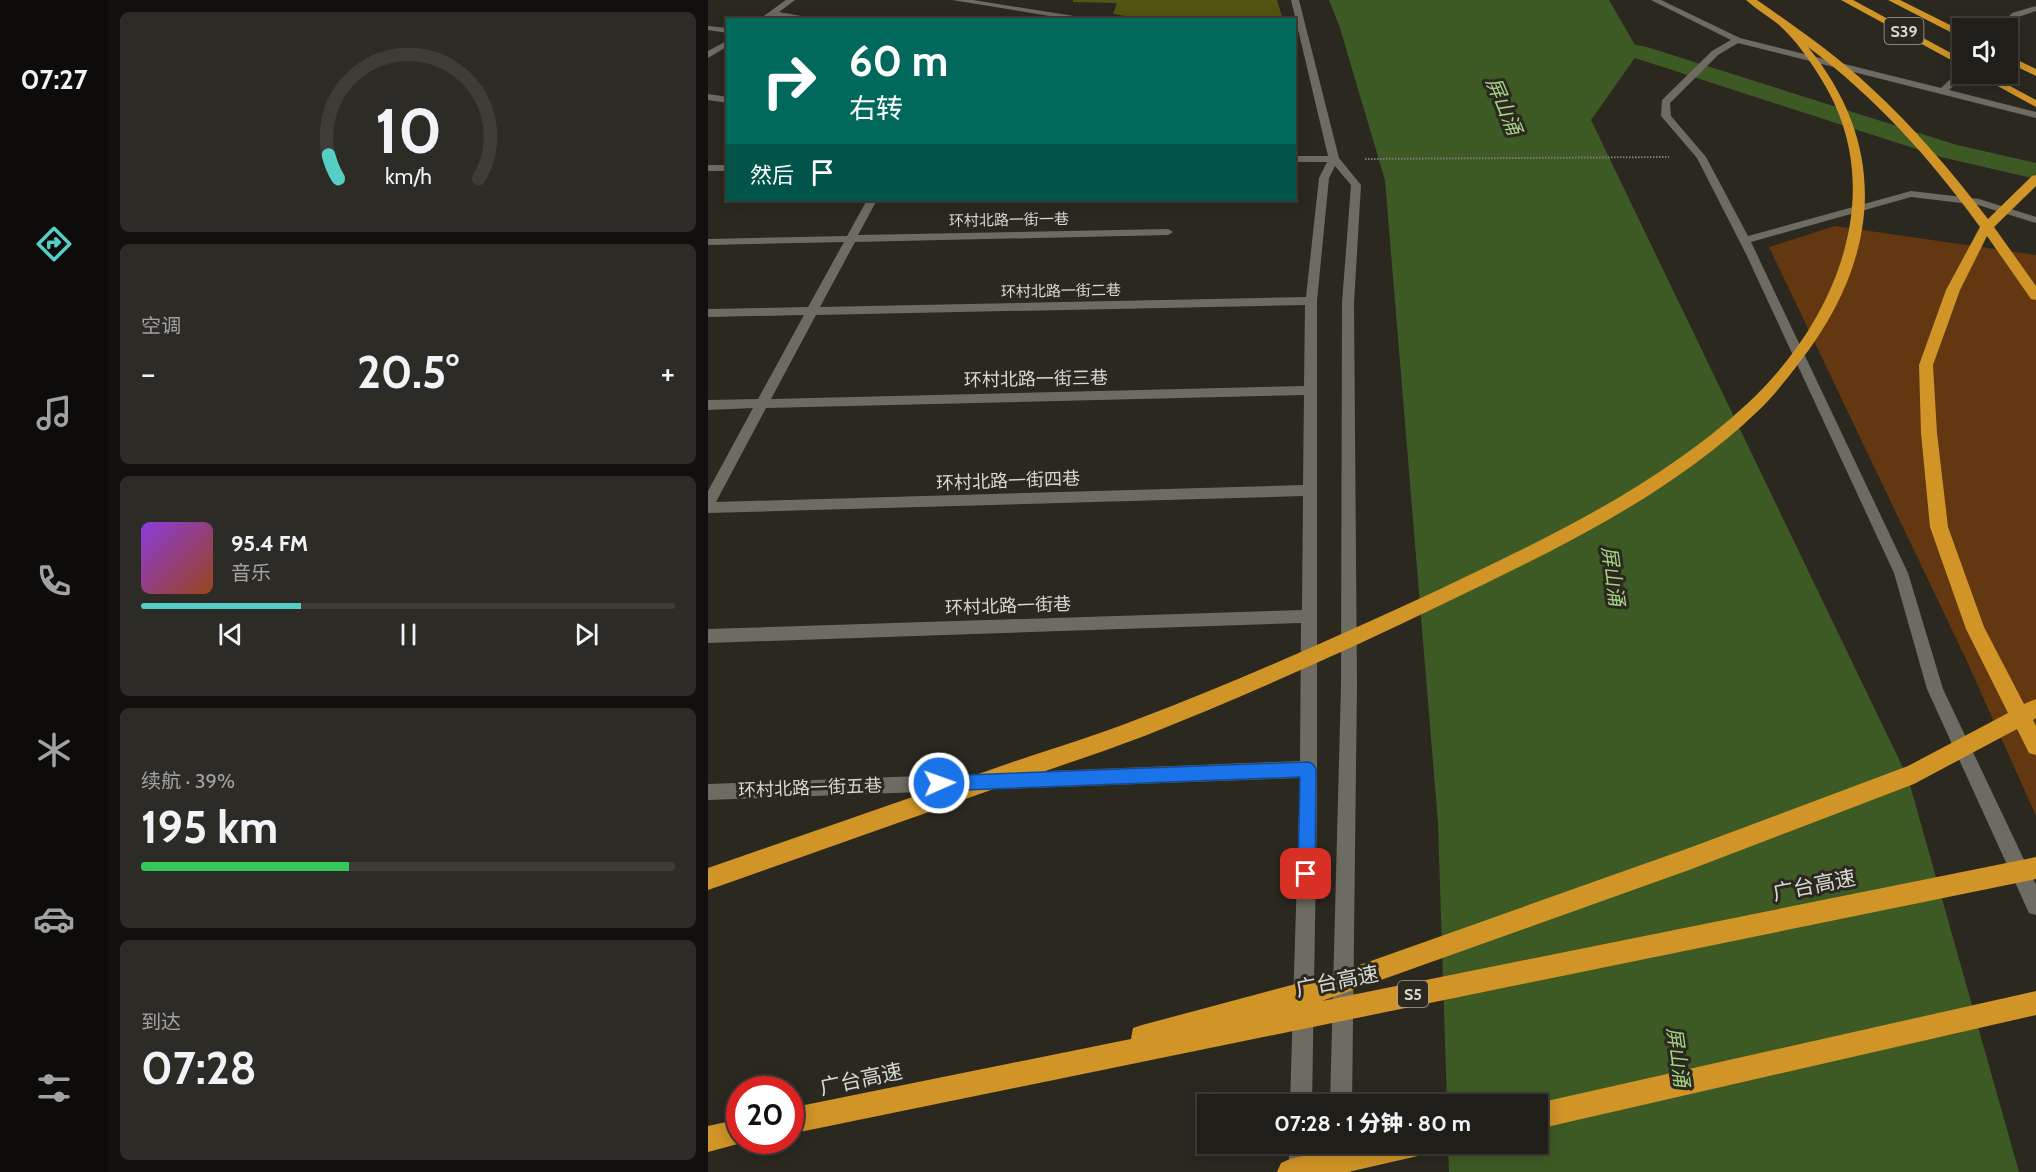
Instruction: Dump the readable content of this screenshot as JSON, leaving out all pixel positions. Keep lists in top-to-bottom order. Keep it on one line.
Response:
{"streets":{"highway":["S39","广台高速","S5"],"street":["环村北路一街一巷","环村北路一街二巷","环村北路一街三巷","环村北路一街四巷","环村北路一街巷","环村北路一街五巷"]},"water":["屏山涌"],"page":{"tabs":"07:27","turn":["60 m","右转"],"then":"然后","tile":["空调",["续航 · 39%","195 km"],["到达","07:28"]],"heat":["−","20.5°","+"],"song":["95.4 FM","音乐"],"limit":"20","trip":"07:28 · 1 分钟 · 80 m","gauge":["10","km/h"]}}
